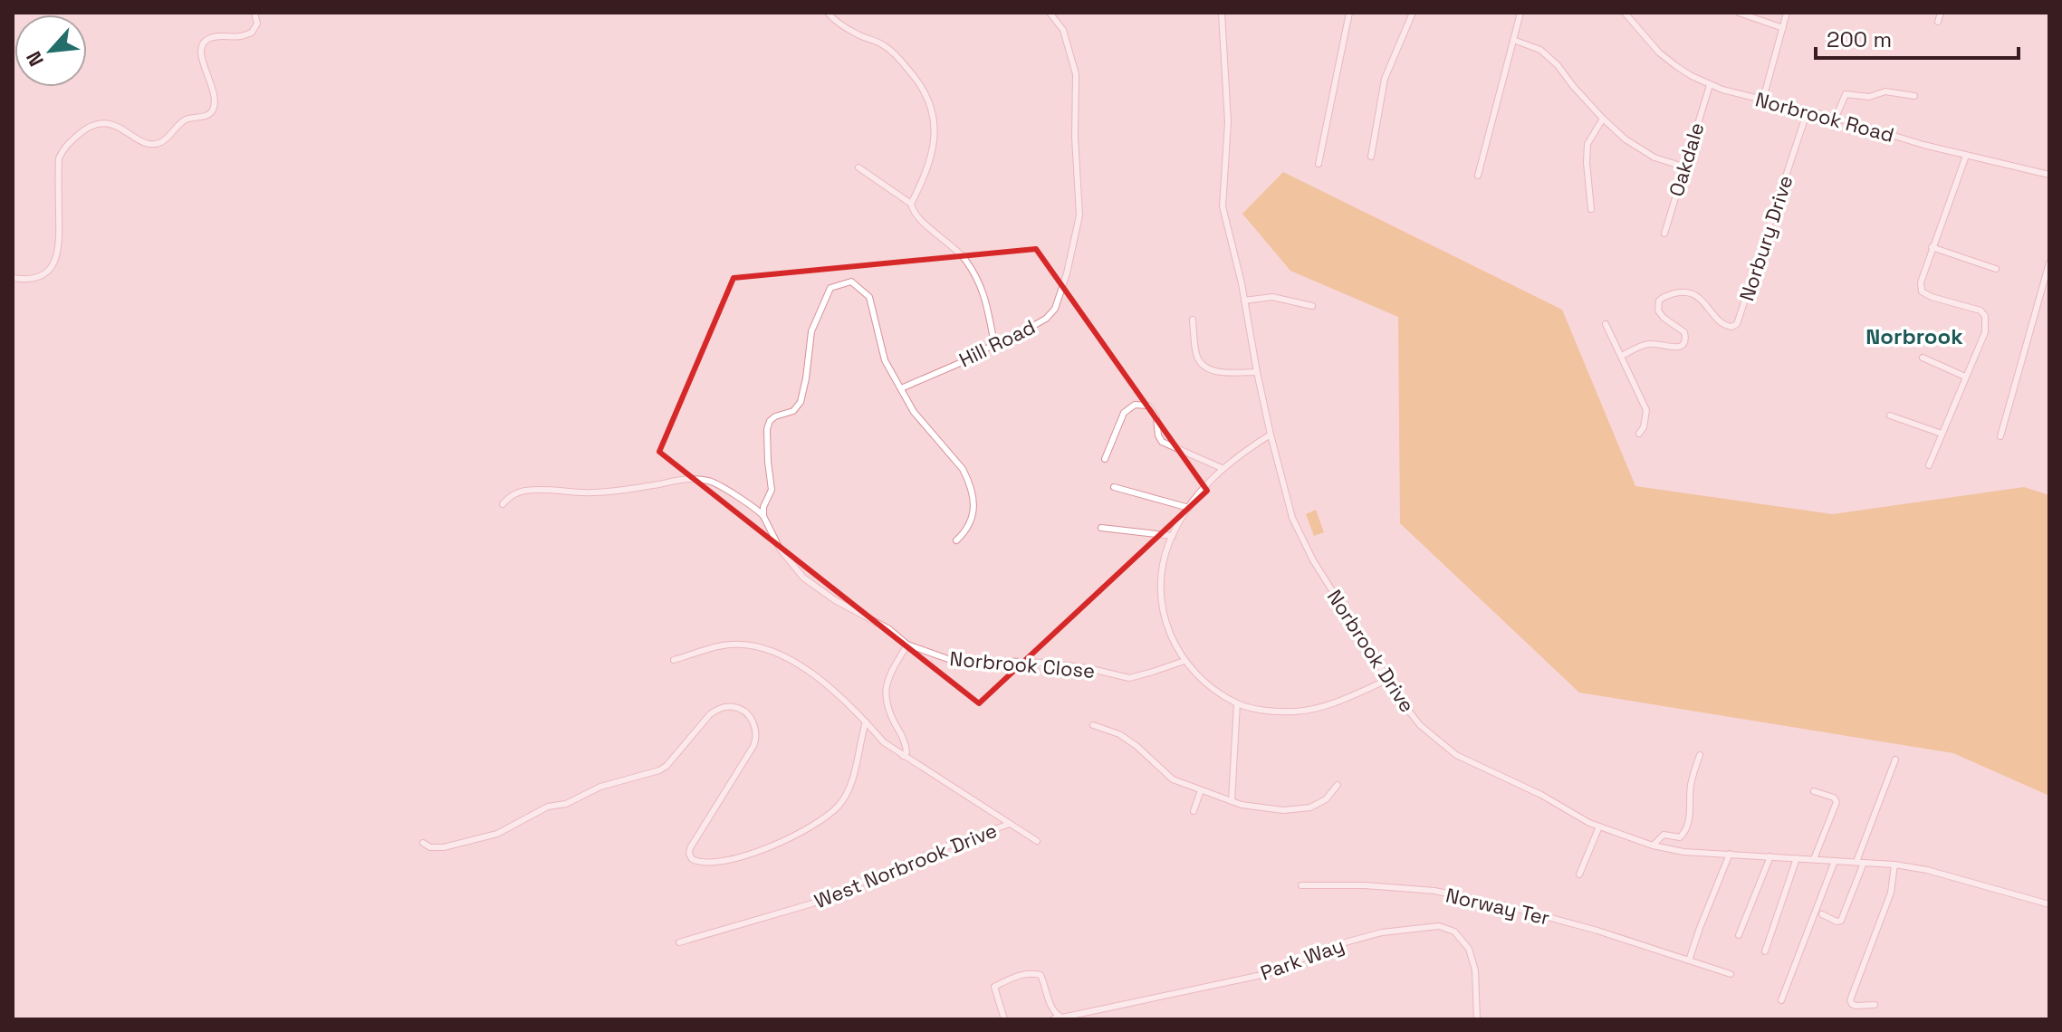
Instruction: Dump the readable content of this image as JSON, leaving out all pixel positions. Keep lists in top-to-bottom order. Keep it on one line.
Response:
{"streets":{"street":["Norbrook Road","Oakdale","Norbury Drive","Hill Road","Norbrook Drive","Norbrook Close","West Norbrook Drive","Norway Ter","Park Way"]},"crossings":[["Norbrook Road","Oakdale"],["Norbrook Road","Norbury Drive"]],"districts":["Norbrook"],"scale_bar":"200 m","north":"bottom left"}
